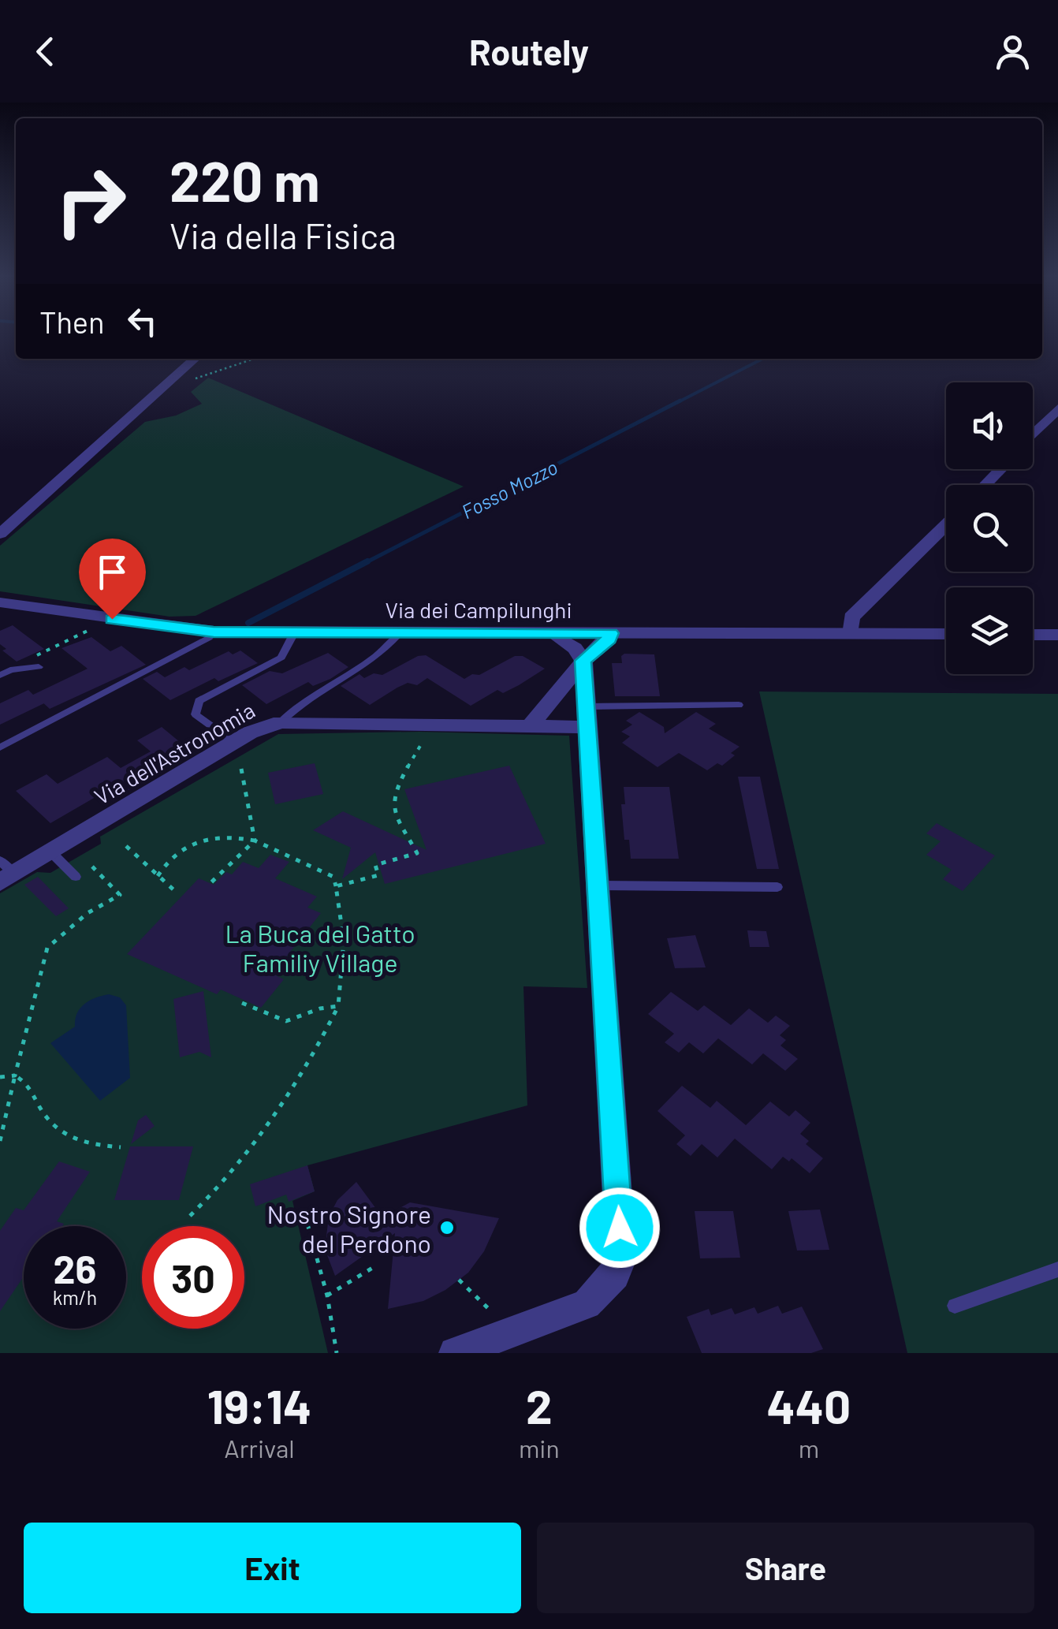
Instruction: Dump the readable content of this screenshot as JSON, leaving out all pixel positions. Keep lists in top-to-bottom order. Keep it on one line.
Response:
{"streets":{"street":["Via dei Campilunghi","Via dell'Astronomia"]},"water":["Fosso Mozzo"],"parks":["La Buca del Gatto Familiy Village"],"places":["Nostro Signore del Perdono"],"page":{"header":"Routely","turn":["220 m","Via della Fisica"],"then":"Then","speed":"26 km/h","limit":"30","eta":["19:14","Arrival","2","min","440","m"],"buttons":["Exit","Share"]}}
